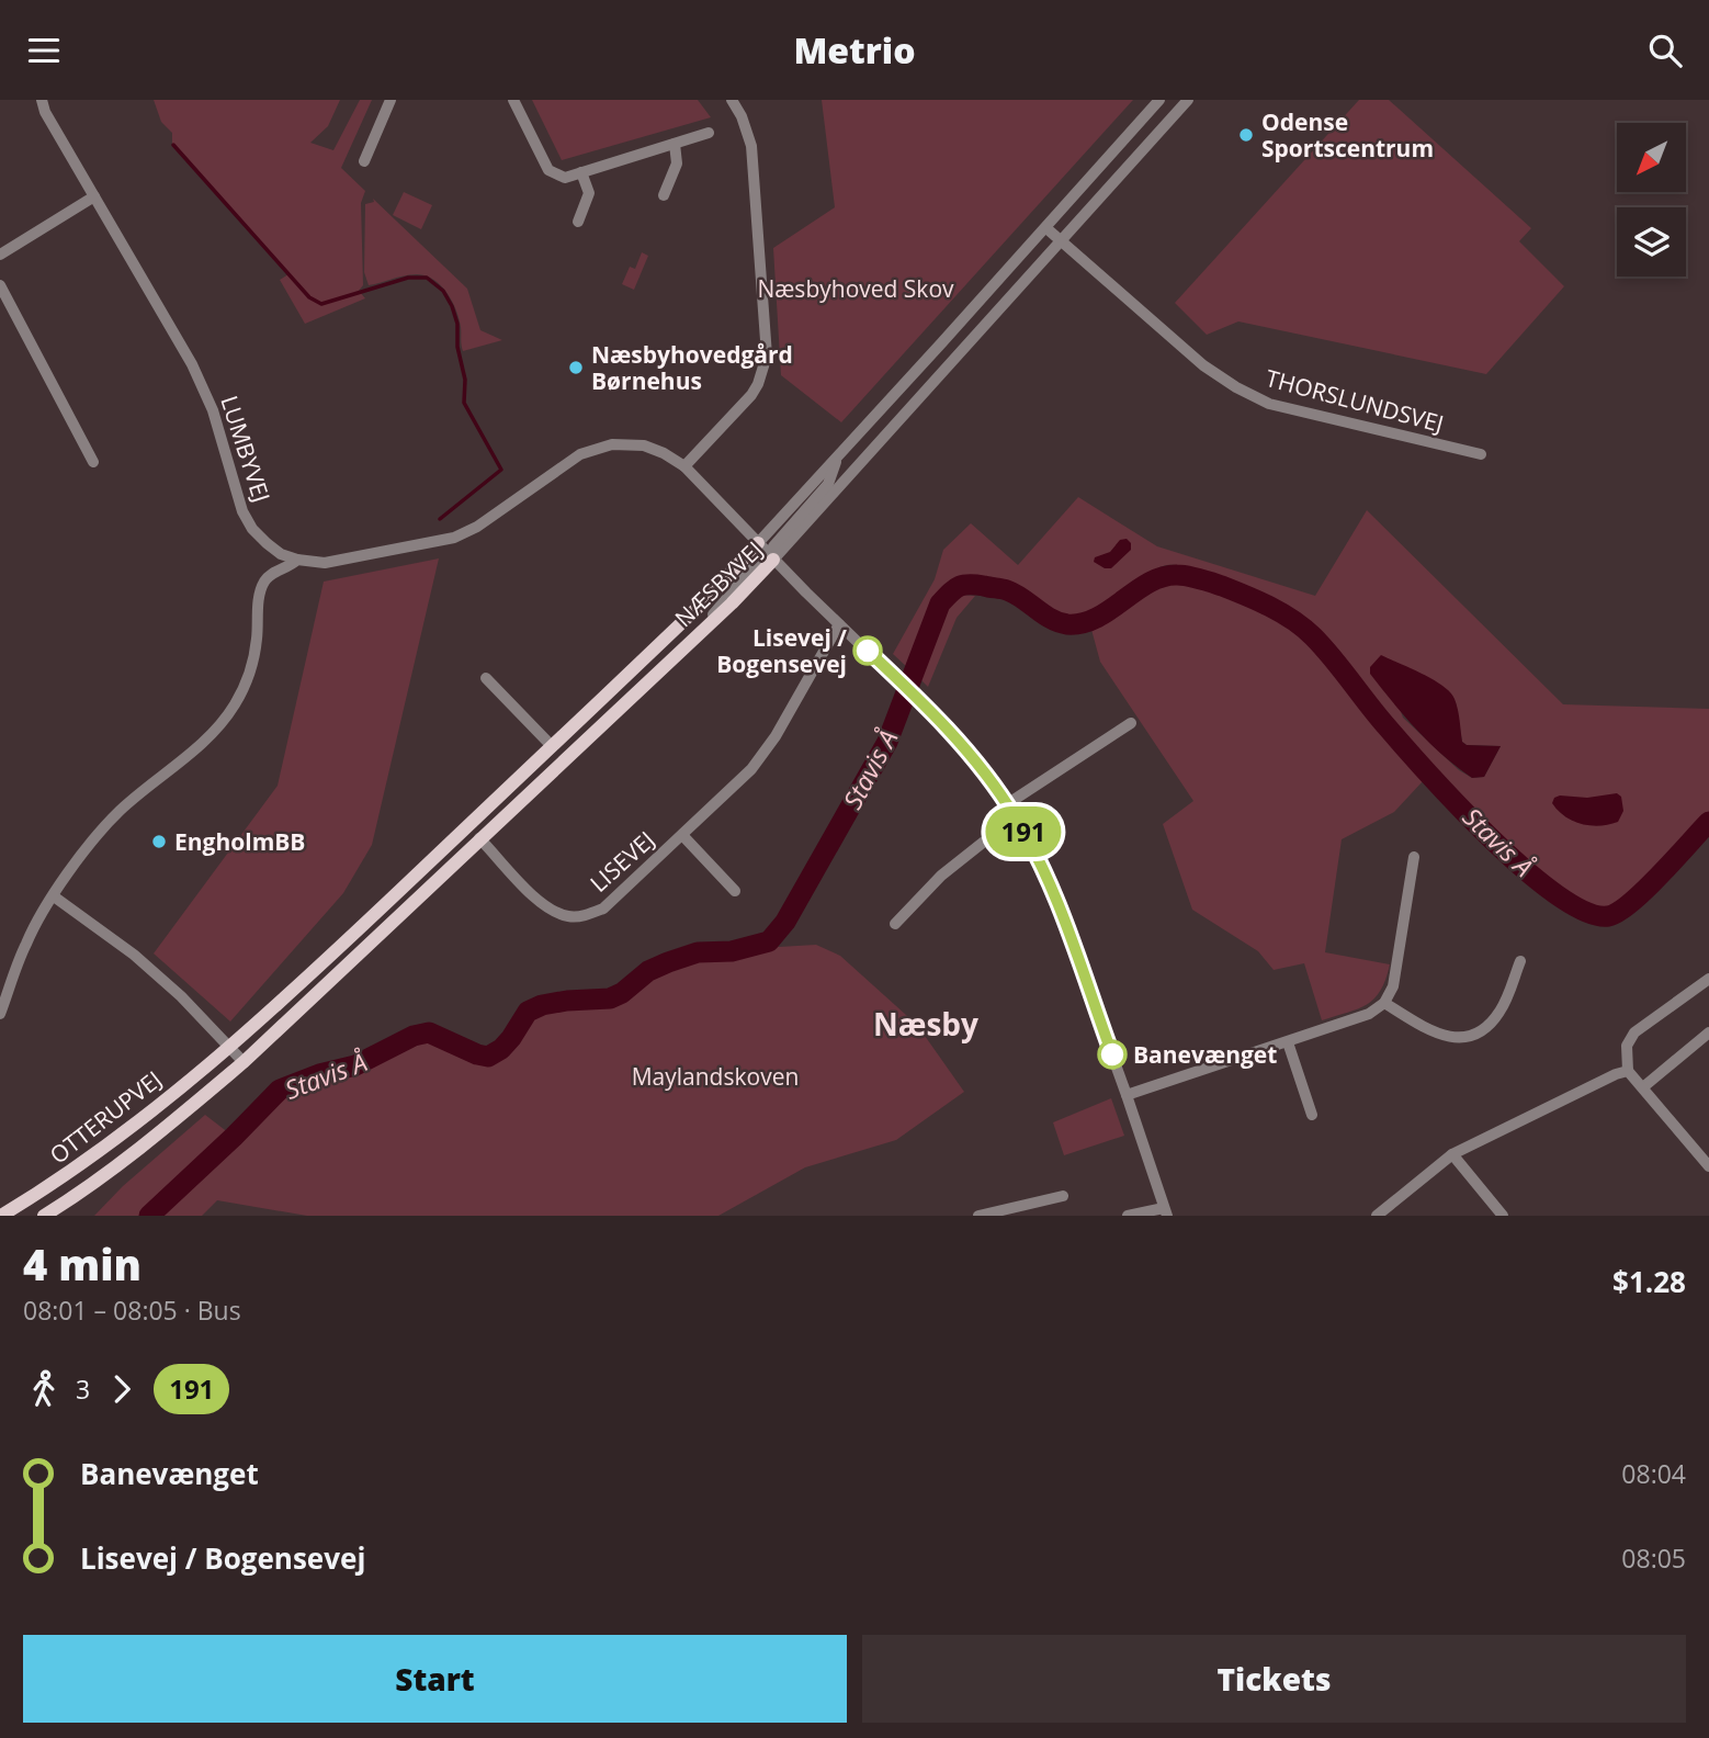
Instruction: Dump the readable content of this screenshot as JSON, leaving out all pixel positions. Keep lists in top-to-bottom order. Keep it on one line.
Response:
{"streets":{"main road":["NÆSBYVEJ","OTTERUPVEJ"],"street":["THORSLUNDSVEJ","LUMBYVEJ","LISEVEJ"]},"crossings":[["THORSLUNDSVEJ","NÆSBYVEJ"],["NÆSBYVEJ","LISEVEJ"],["NÆSBYVEJ","OTTERUPVEJ"]],"districts":["Næsby"],"water":["Stavis Å"],"parks":["Næsbyhoved Skov","Maylandskoven"],"places":["Odense Sportscentrum","Næsbyhovedgård Børnehus","Lisevej / Bogensevej","EngholmBB","Banevænget"],"lines":["bus line 191"],"north":"bottom left","page":{"header":"Metrio","on_map":"191","heading":["4 min","08:01 – 08:05 · Bus","$1.28"],"legs":["3","191"],"list":[{"name":"Banevænget","value":"08:04"},{"name":"Lisevej / Bogensevej","value":"08:05"}],"buttons":["Start","Tickets"]}}
